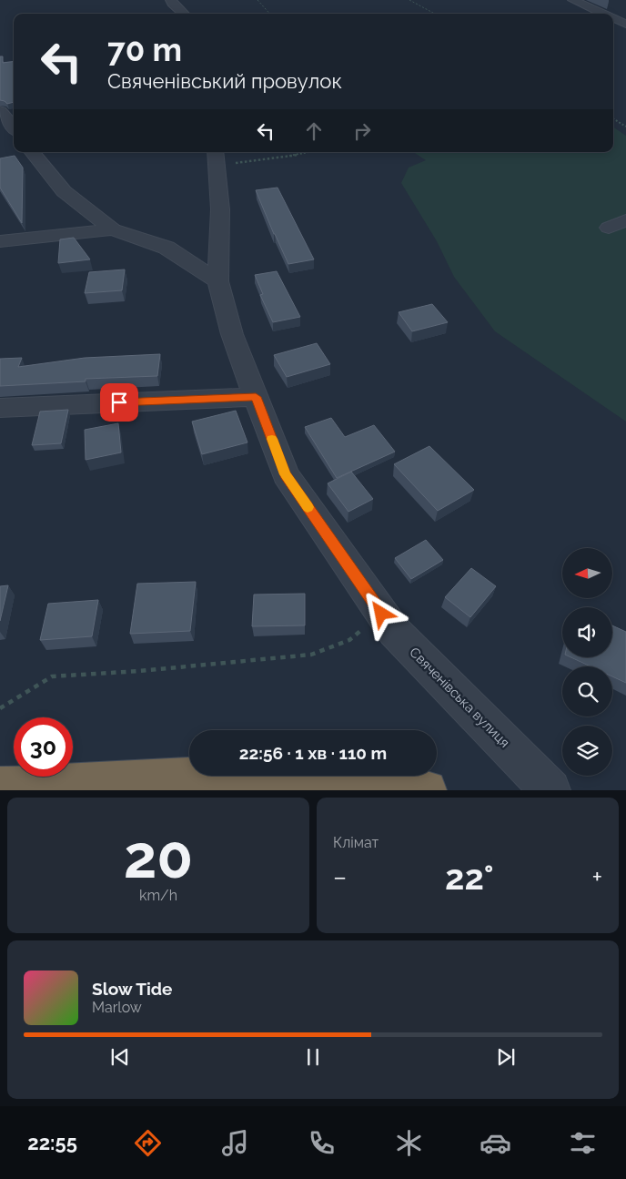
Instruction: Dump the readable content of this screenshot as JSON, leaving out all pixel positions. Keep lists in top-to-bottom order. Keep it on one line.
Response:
{"streets":{"street":["Свяченівська вулиця"]},"north":"left","page":{"turn":["70 m","Свяченівський провулок"],"limit":"30","trip":"22:56 · 1 хв · 110 m","tile":[["20","km/h"],"Клімат"],"heat":["−","22°","+"],"song":["Slow Tide","Marlow"],"tabs":"22:55"}}
